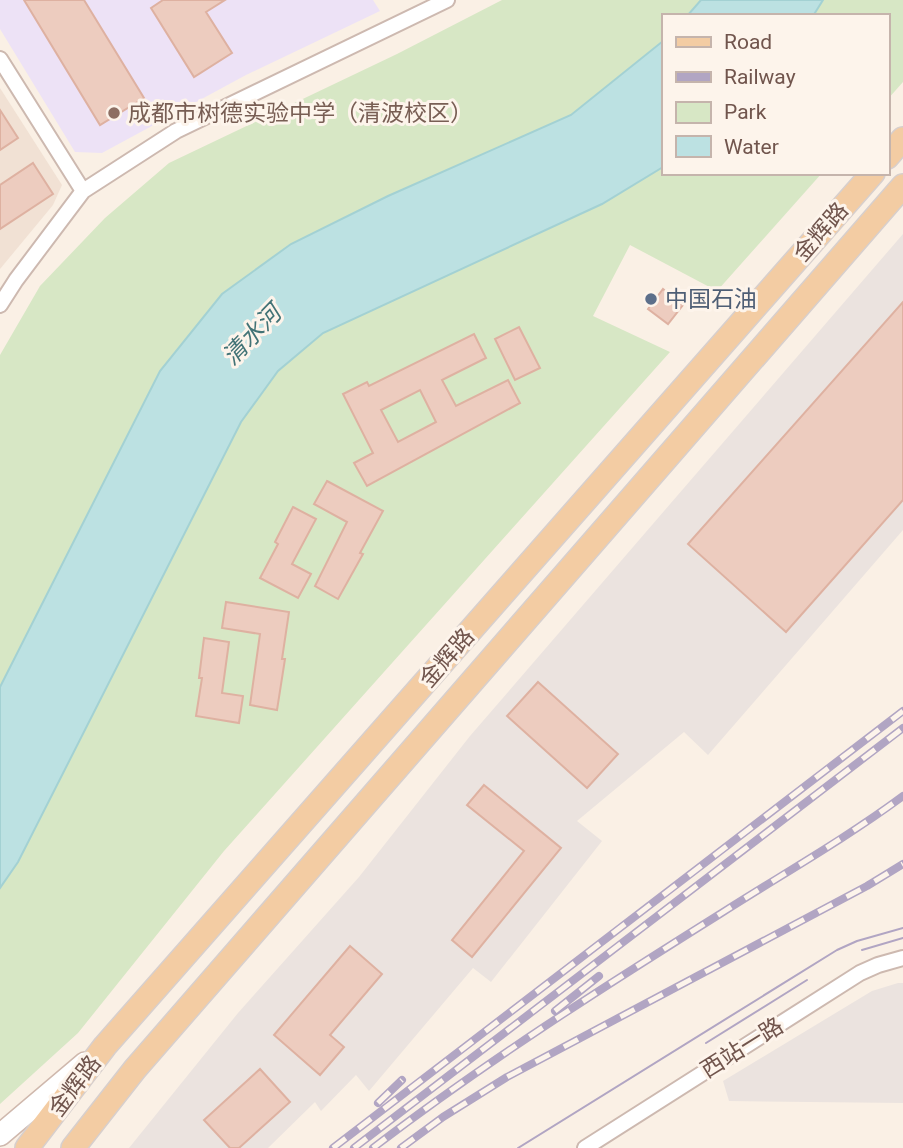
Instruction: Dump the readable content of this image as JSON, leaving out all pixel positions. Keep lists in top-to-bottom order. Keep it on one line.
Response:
{"streets":{"main road":["金辉路"],"street":["西站一路"]},"water":["清水河"],"places":["成都市树德实验中学（清波校区）","中国石油"],"legend":["Road","Railway","Park","Water"]}
